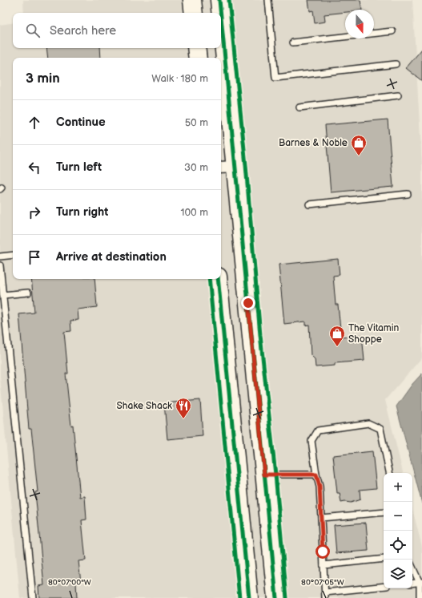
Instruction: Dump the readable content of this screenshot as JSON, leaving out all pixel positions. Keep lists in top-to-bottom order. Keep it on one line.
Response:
{"places":{"shop":["Barnes & Noble","The Vitamin Shoppe"],"restaurant":["Shake Shack"]},"north":"bottom","page":{"search":"Search here","heading":["3 min","Walk · 180 m"],"list":[["Continue","50 m"],["Turn left","30 m"],["Turn right","100 m"],"Arrive at destination"],"map_buttons":["+","−"]},"coordinates":["80°07'00\"W","80°07'05\"W"]}
